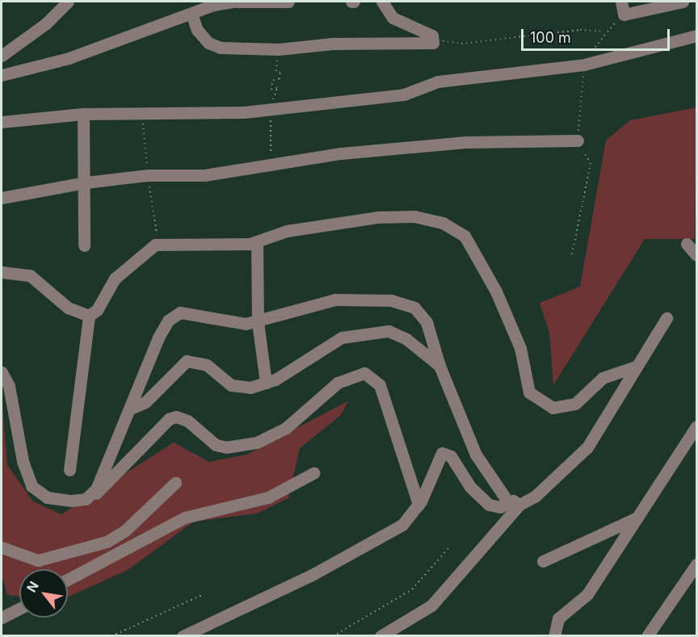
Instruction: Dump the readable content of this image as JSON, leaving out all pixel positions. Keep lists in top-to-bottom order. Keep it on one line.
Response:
{"scale_bar":"100 m","north":"top left"}
